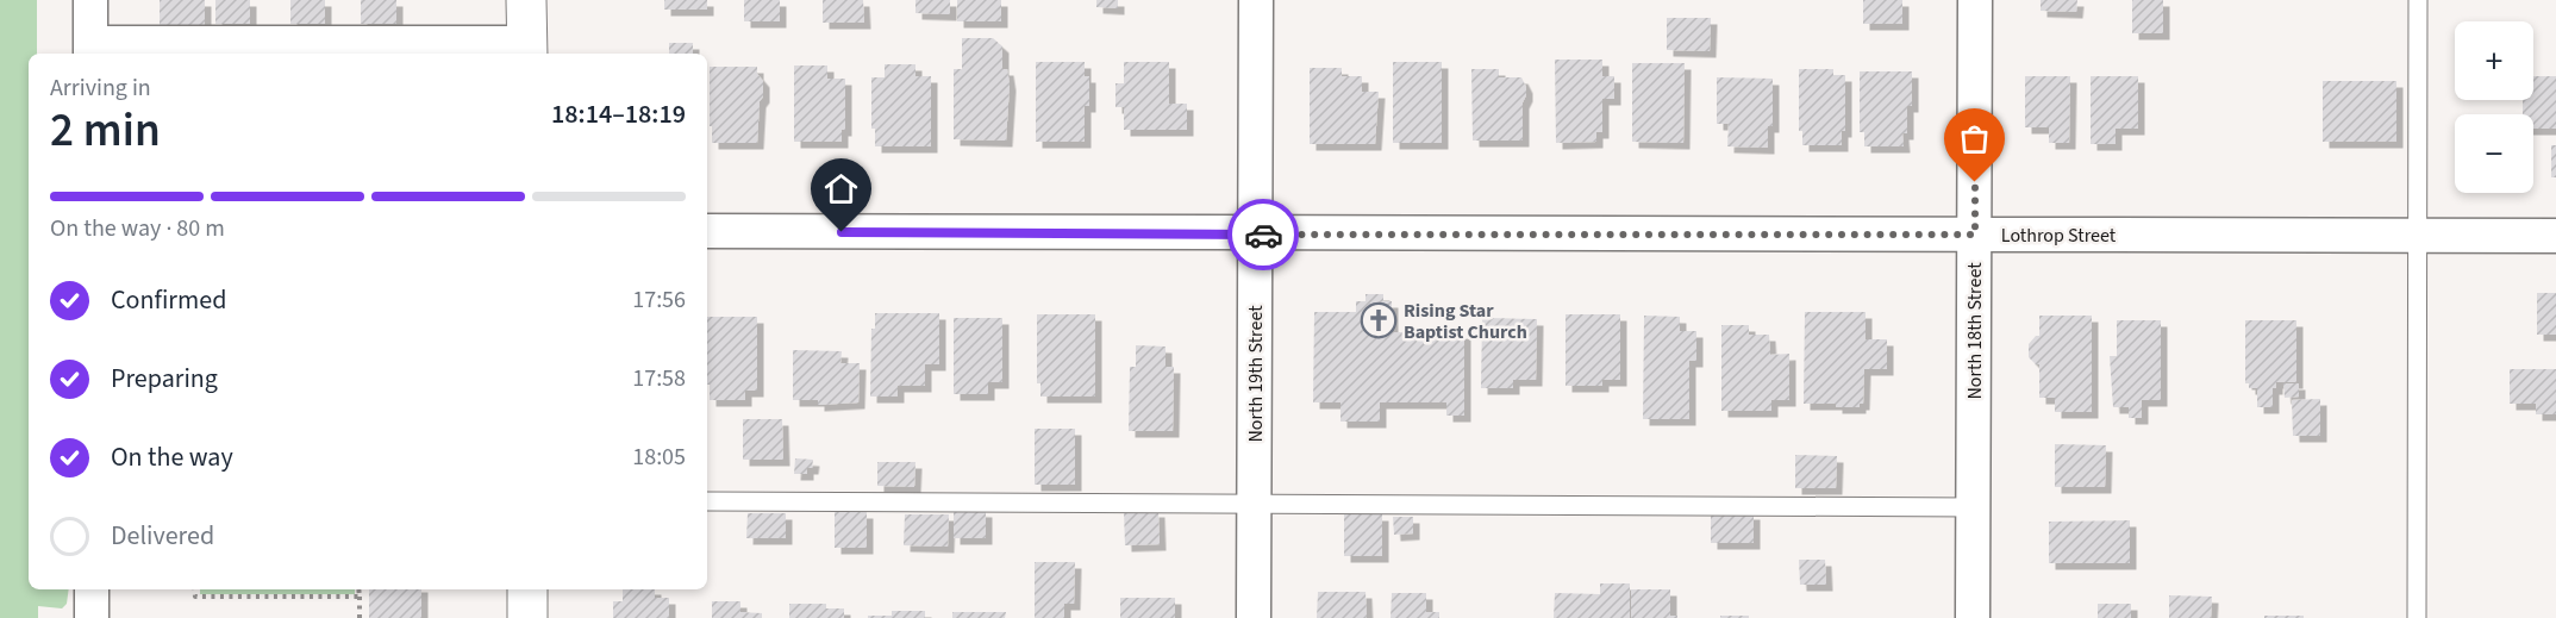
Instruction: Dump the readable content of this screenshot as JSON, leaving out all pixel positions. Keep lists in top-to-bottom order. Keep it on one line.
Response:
{"streets":{"street":["Lothrop Street","North 18th Street","North 19th Street"]},"crossings":[["Lothrop Street","North 18th Street"],["Lothrop Street","North 19th Street"]],"places":{"church":["Rising Star Baptist Church"]},"page":{"map_buttons":["+","−"],"heading":["2 min","Arriving in","18:14–18:19"],"bar":"On the way · 80 m","list":[["Confirmed","17:56"],["Preparing","17:58"],["On the way","18:05"],"Delivered"]}}
